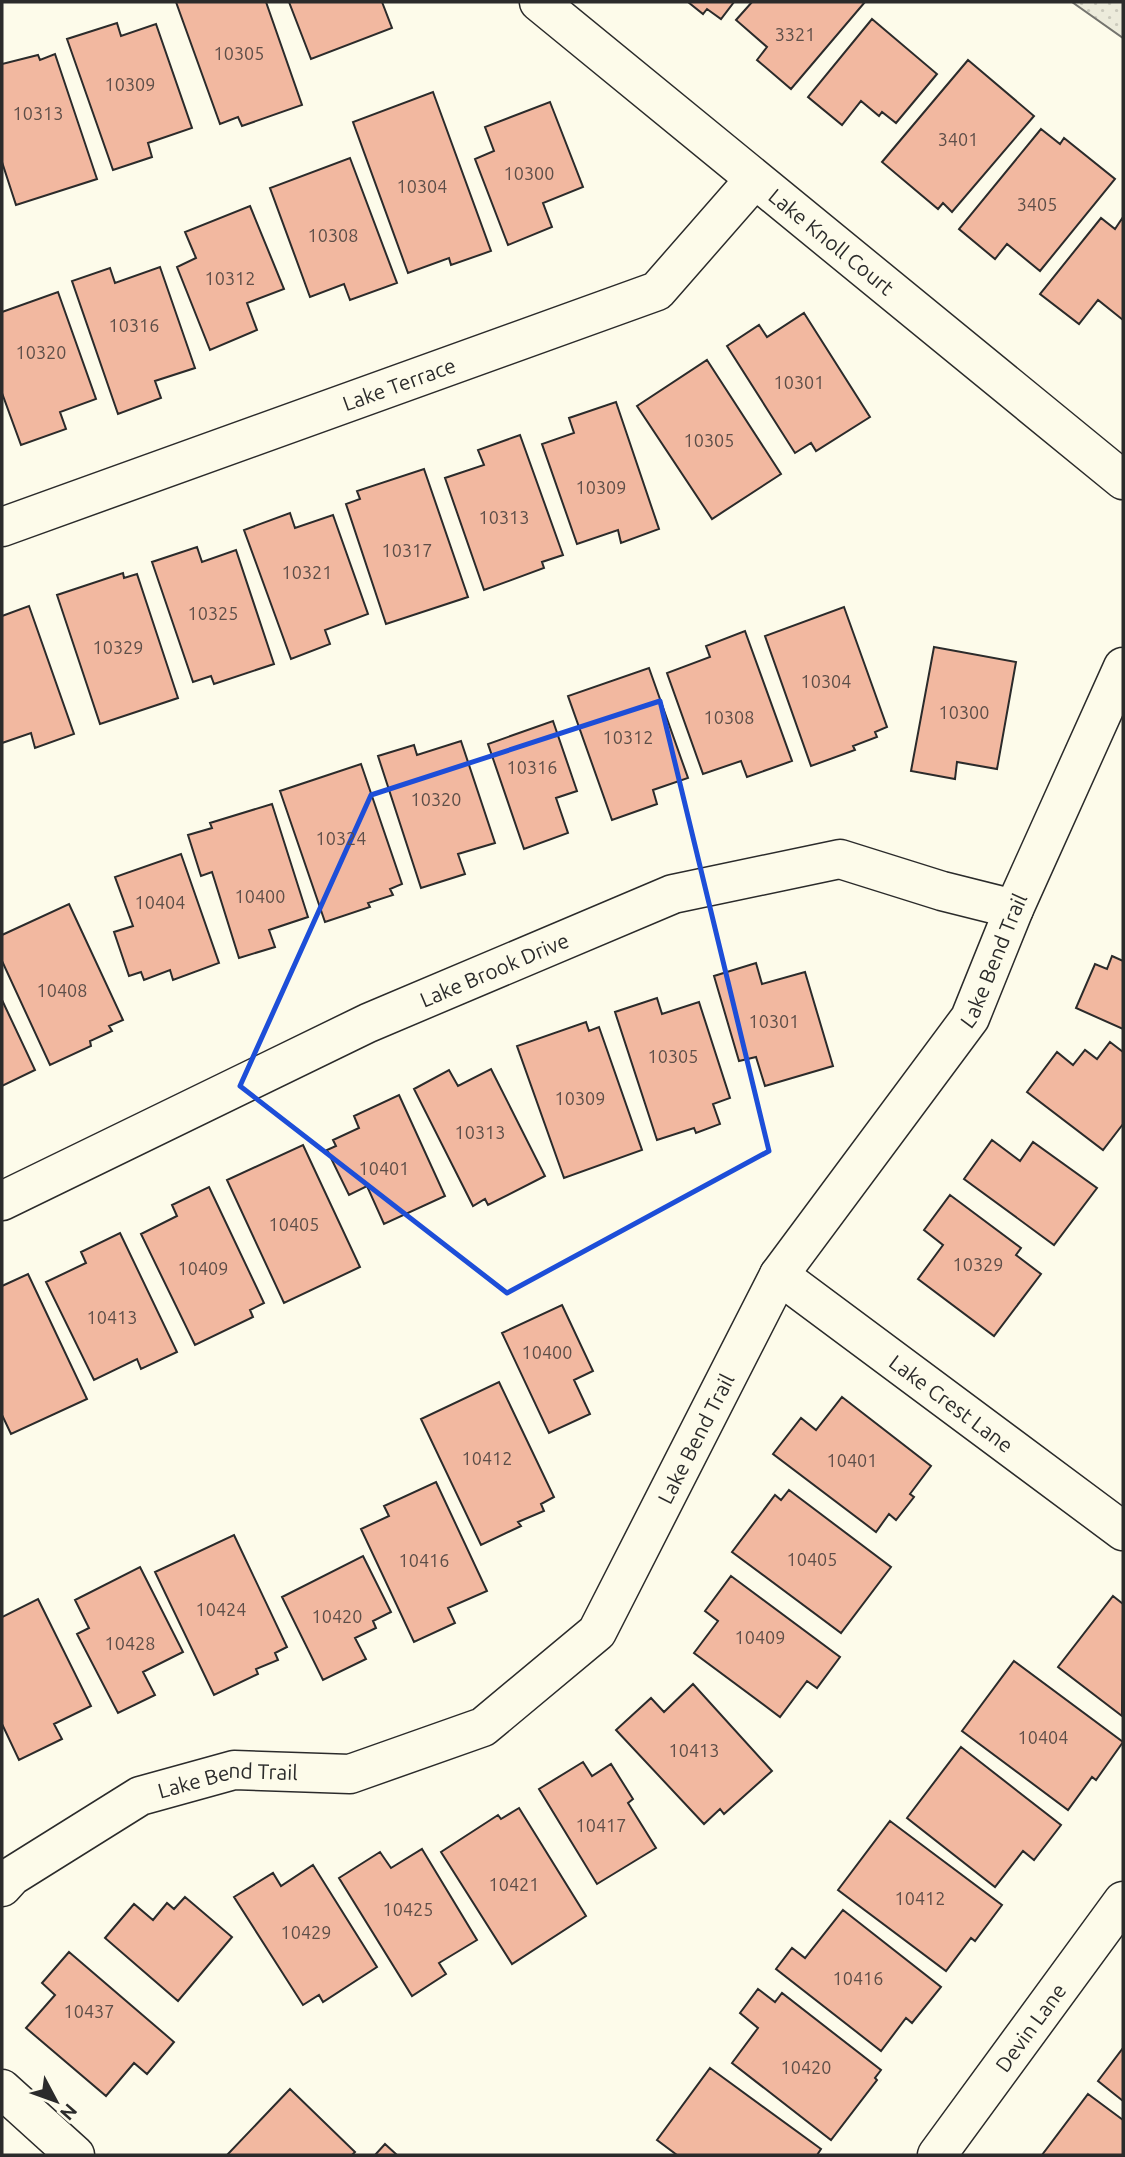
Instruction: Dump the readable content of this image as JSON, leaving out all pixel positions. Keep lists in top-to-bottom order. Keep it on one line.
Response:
{"streets":{"street":["Lake Knoll Court","Lake Terrace","Lake Bend Trail","Lake Brook Drive","Lake Crest Lane","Devin Lane"]},"crossings":[["Lake Knoll Court","Lake Terrace"],["Lake Bend Trail","Lake Brook Drive"],["Lake Bend Trail","Lake Crest Lane"]],"house_numbers":["3321","10305","10309","10313","3401","10300","10304","3405","10308","10312","10316","10320","10301","10305","10309","10313","10317","10321","10325","10329","10304","10300","10308","10312","10316","10320","10324","10400","10404","10408","10301","10305","10309","10313","10401","10405","10329","10409","10413","10400","10412","10401","10405","10416","10424","10420","10409","10428","10404","10413","10417","10421","10412","10425","10429","10416","10437","10420"],"north":"bottom right"}
